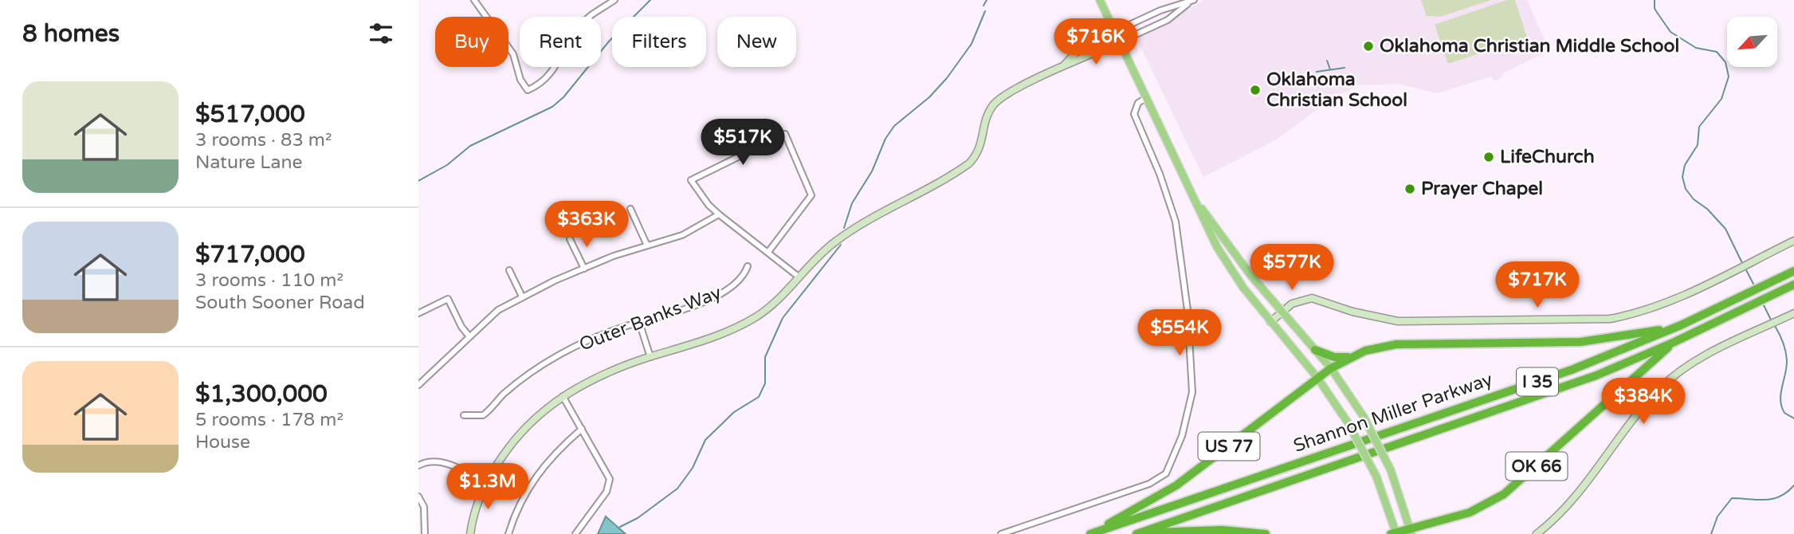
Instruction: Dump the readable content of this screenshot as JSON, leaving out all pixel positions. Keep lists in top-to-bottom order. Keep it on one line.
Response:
{"streets":{"highway":["I 35","Shannon Miller Parkway","US 77","OK 66"],"street":["Outer Banks Way"]},"crossings":[["Shannon Miller Parkway","US 77"],["Shannon Miller Parkway","OK 66"]],"places":["Oklahoma Christian Middle School","Oklahoma Christian School","LifeChurch","Prayer Chapel"],"north":"bottom left","page":{"heading":"8 homes","chip":["Buy","Rent","Filters","New"],"price":["$716K","$517K","$363K","$577K","$717K","$554K","$384K","$1.3M"],"list":[{"name":"$517,000","note":"3 rooms · 83 m² · Nature Lane"},{"name":"$717,000","note":"3 rooms · 110 m² · South Sooner Road"},{"name":"$1,300,000","note":"5 rooms · 178 m² · House"}]}}
